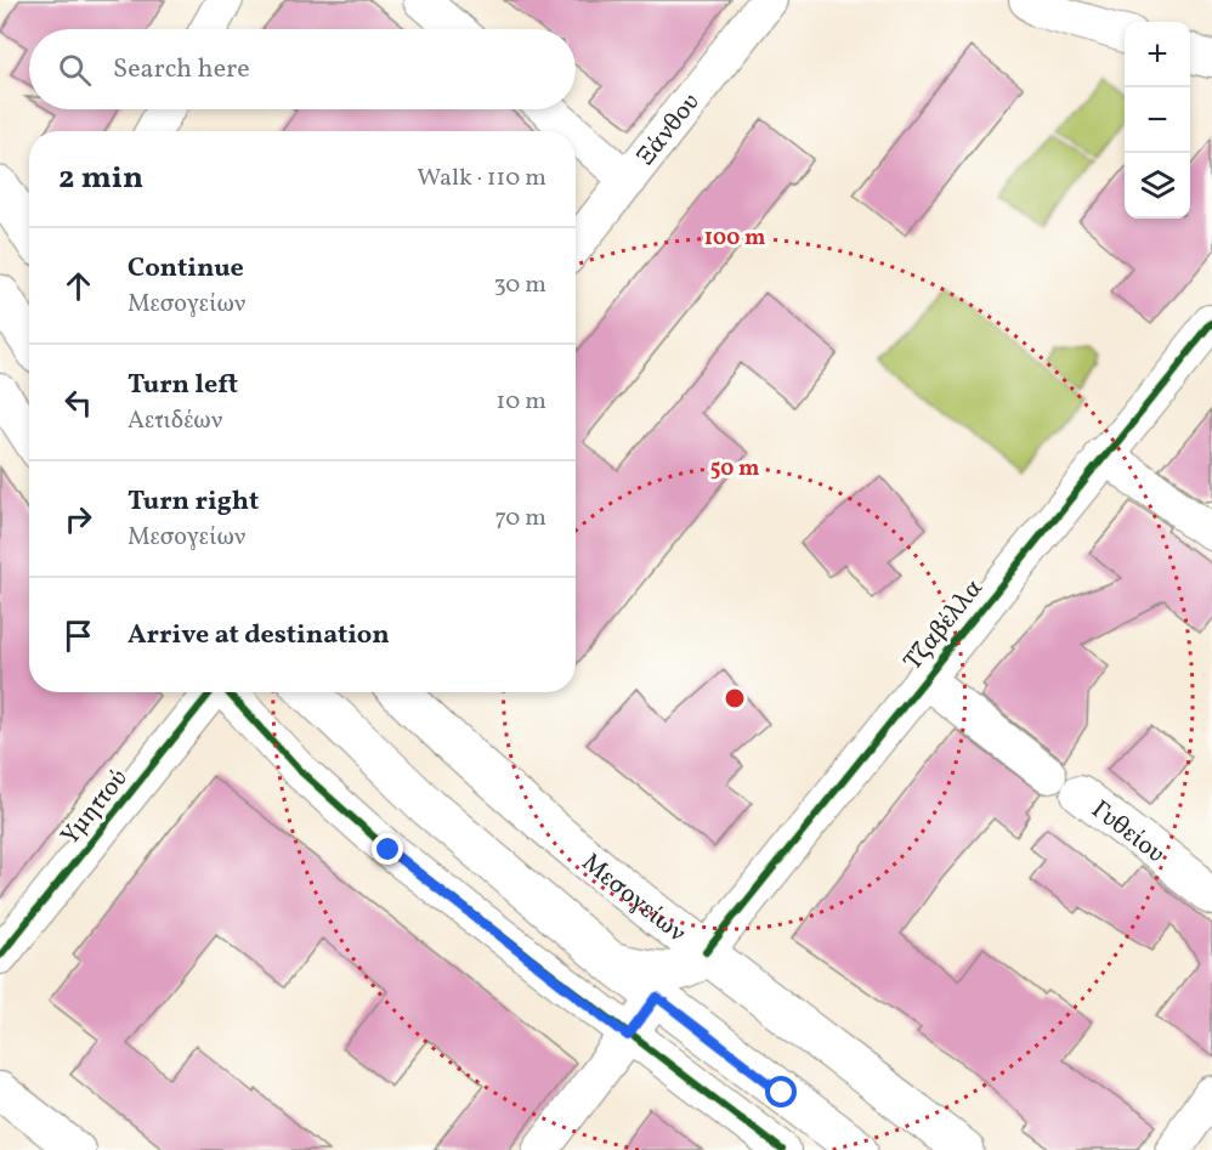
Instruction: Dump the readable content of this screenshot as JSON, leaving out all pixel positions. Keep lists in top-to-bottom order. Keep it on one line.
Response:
{"streets":{"main road":["Μεσογείων"],"street":["Ξάνθου","Τζαβέλλα","Υμηττού","Γυθείου"]},"crossings":[["Τζαβέλλα","Μεσογείων"]],"page":{"map_buttons":["+","−"],"search":"Search here","heading":["2 min","Walk · 110 m"],"list":[["Continue","Μεσογείων","30 m"],["Turn left","Αετιδέων","10 m"],["Turn right","Μεσογείων","70 m"],"Arrive at destination"]},"rings":["100 m","50 m"]}
